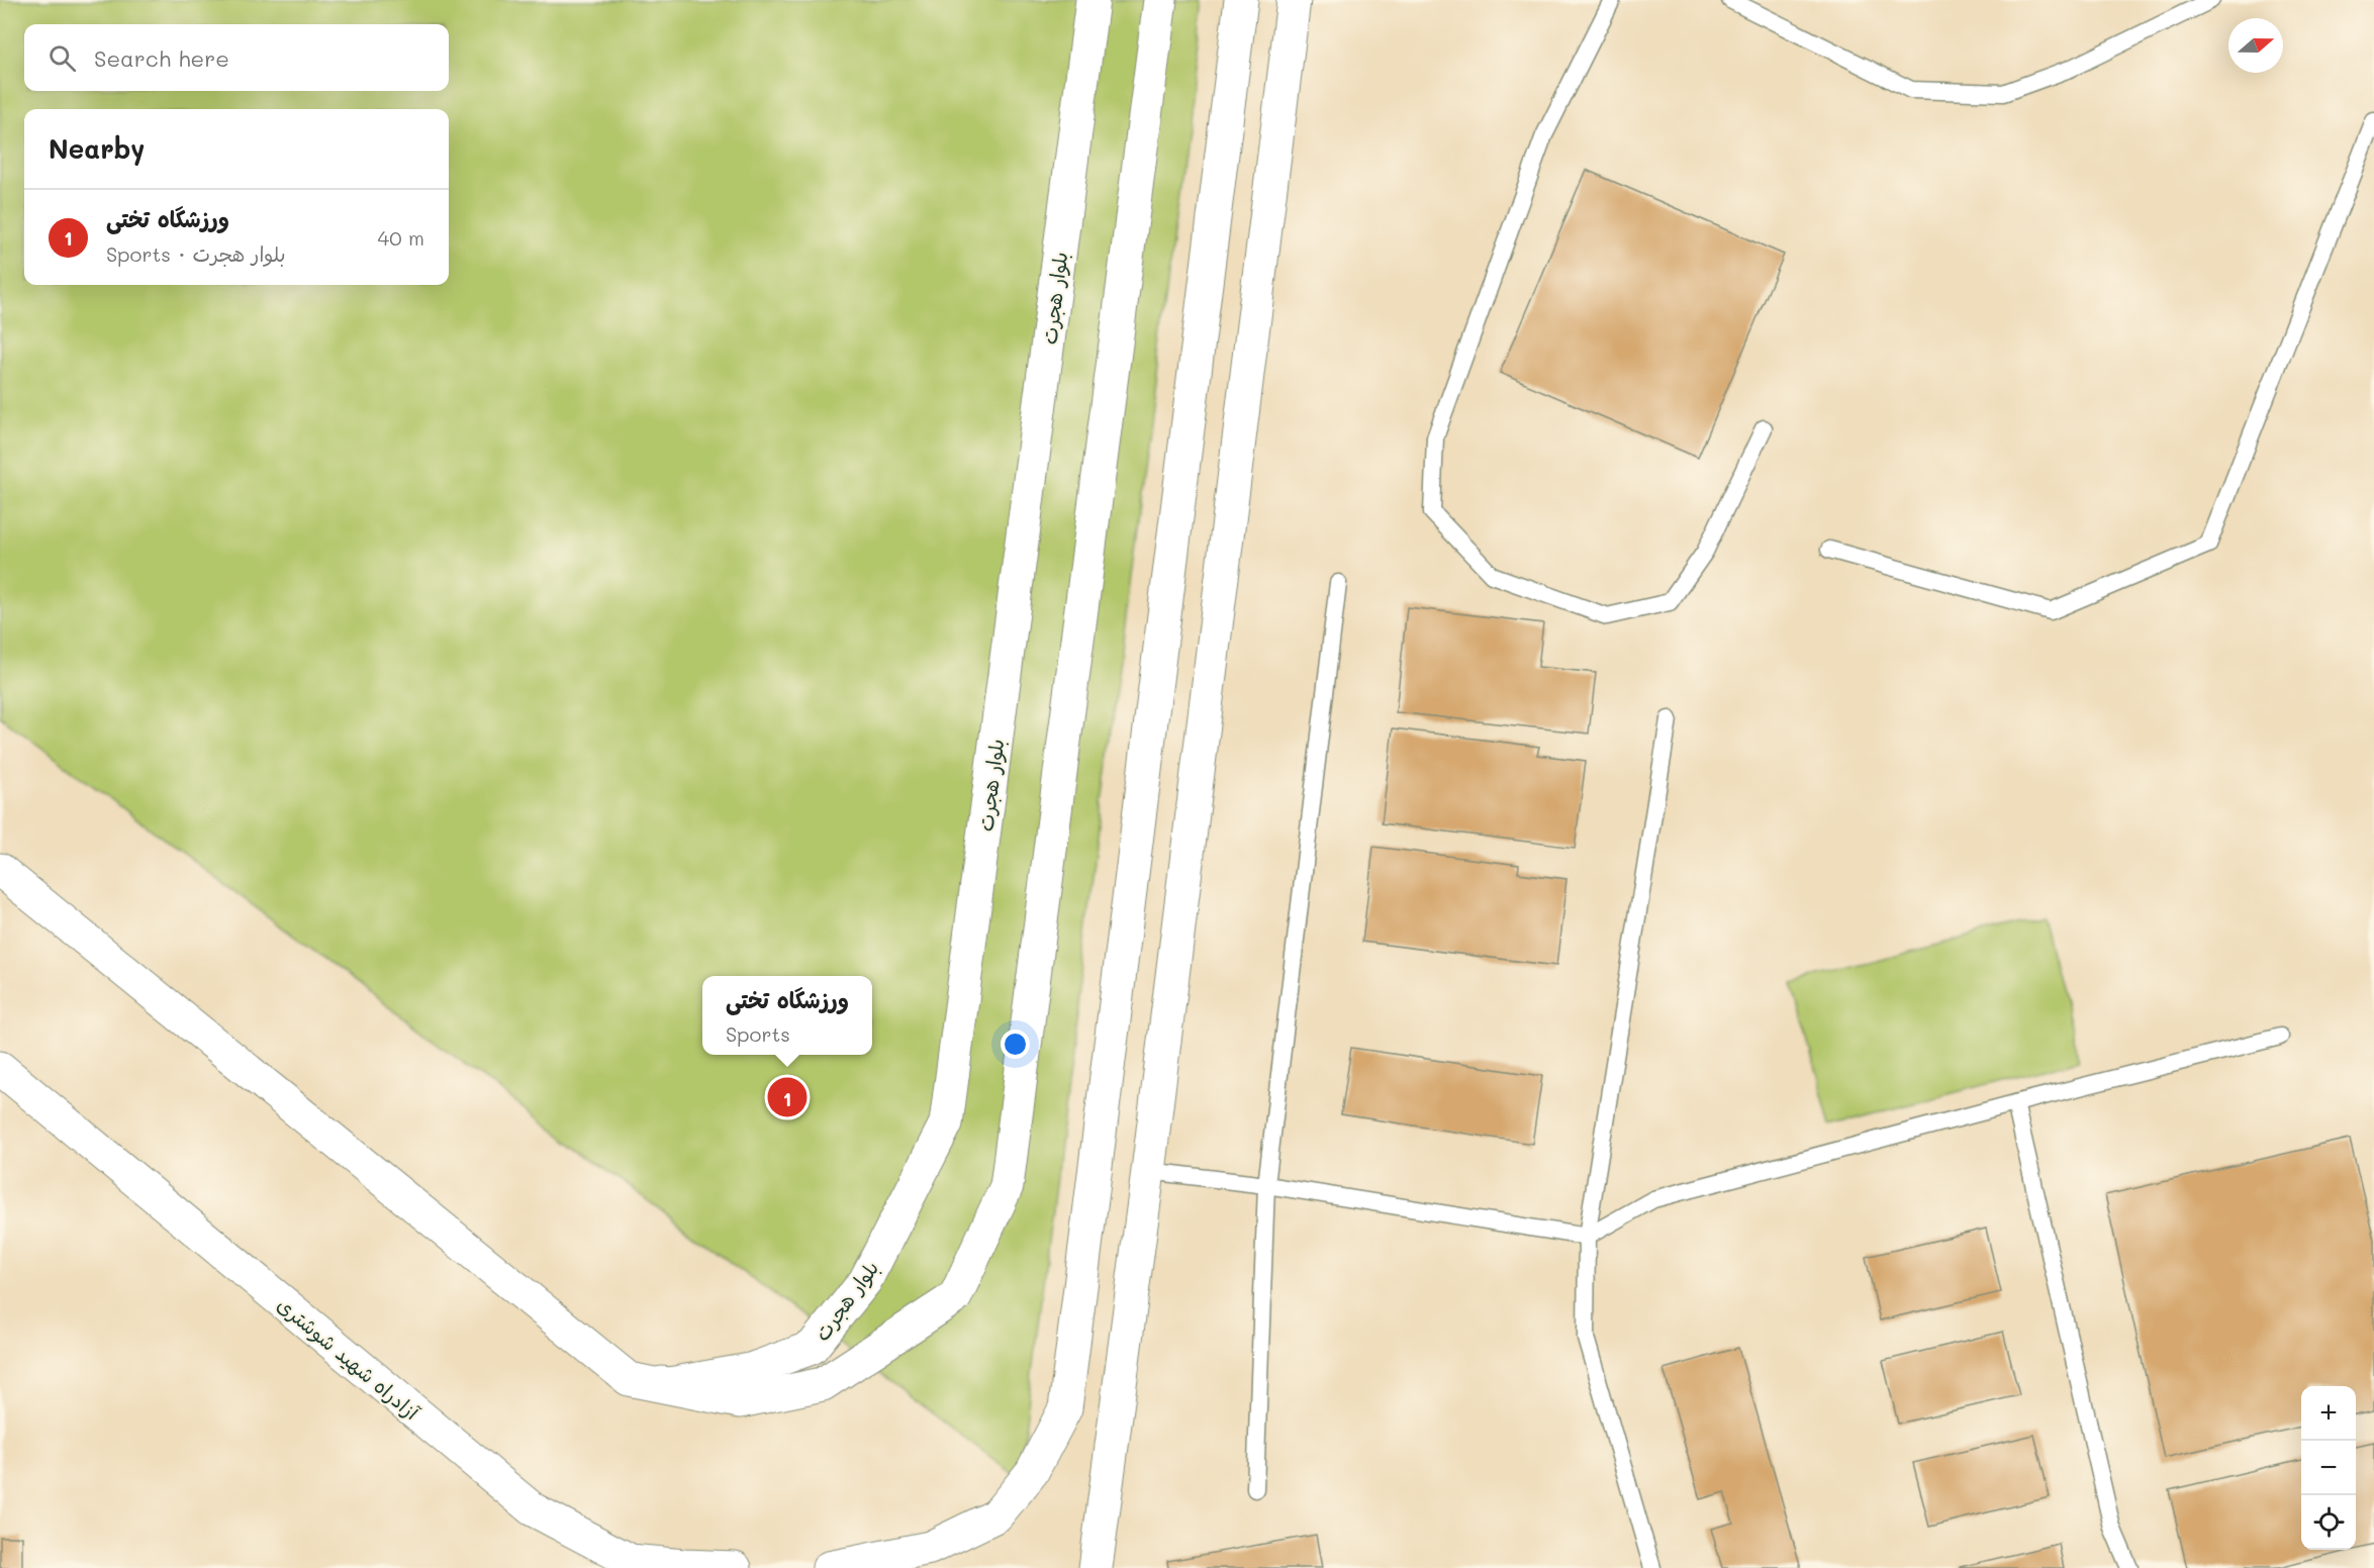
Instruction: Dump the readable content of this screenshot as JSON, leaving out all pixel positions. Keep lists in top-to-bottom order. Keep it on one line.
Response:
{"streets":{"main road":["بلوار هجرت","آزادراه شهید شوشتری"]},"north":"right","page":{"search":"Search here","heading":"Nearby","list":[{"mark":"1","name":"ورزشگاه تختی","note":"Sports · بلوار هجرت","value":"40 m"}],"popup":["ورزشگاه تختی","Sports"],"pins":"1","map_buttons":["+","−"]}}
